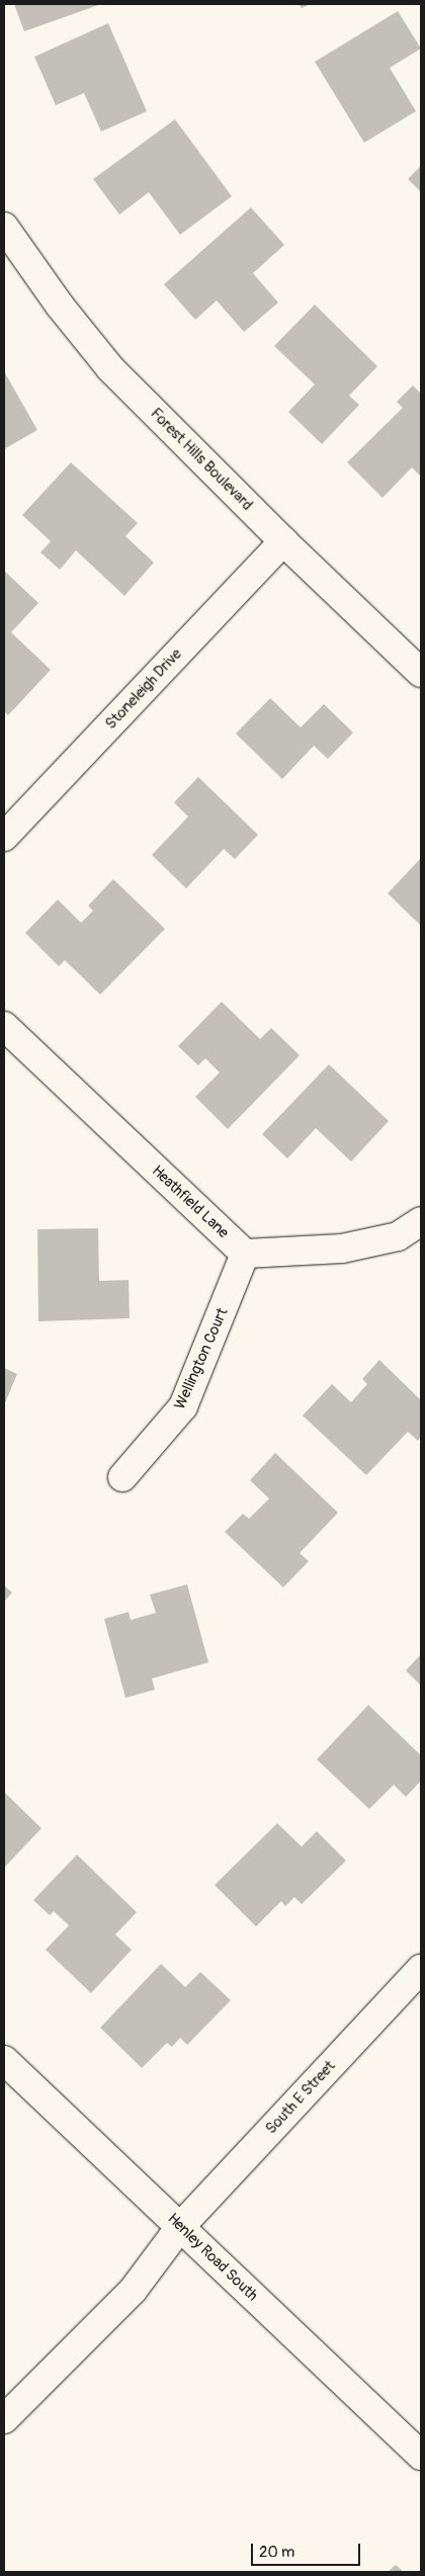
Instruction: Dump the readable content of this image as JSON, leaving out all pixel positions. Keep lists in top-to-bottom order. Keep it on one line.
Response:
{"streets":{"street":["Forest Hills Boulevard","Stoneleigh Drive","Heathfield Lane","Wellington Court","South E Street","Henley Road South"]},"crossings":[["Forest Hills Boulevard","Stoneleigh Drive"],["Heathfield Lane","Wellington Court"],["South E Street","Henley Road South"]],"scale_bar":"20 m"}
